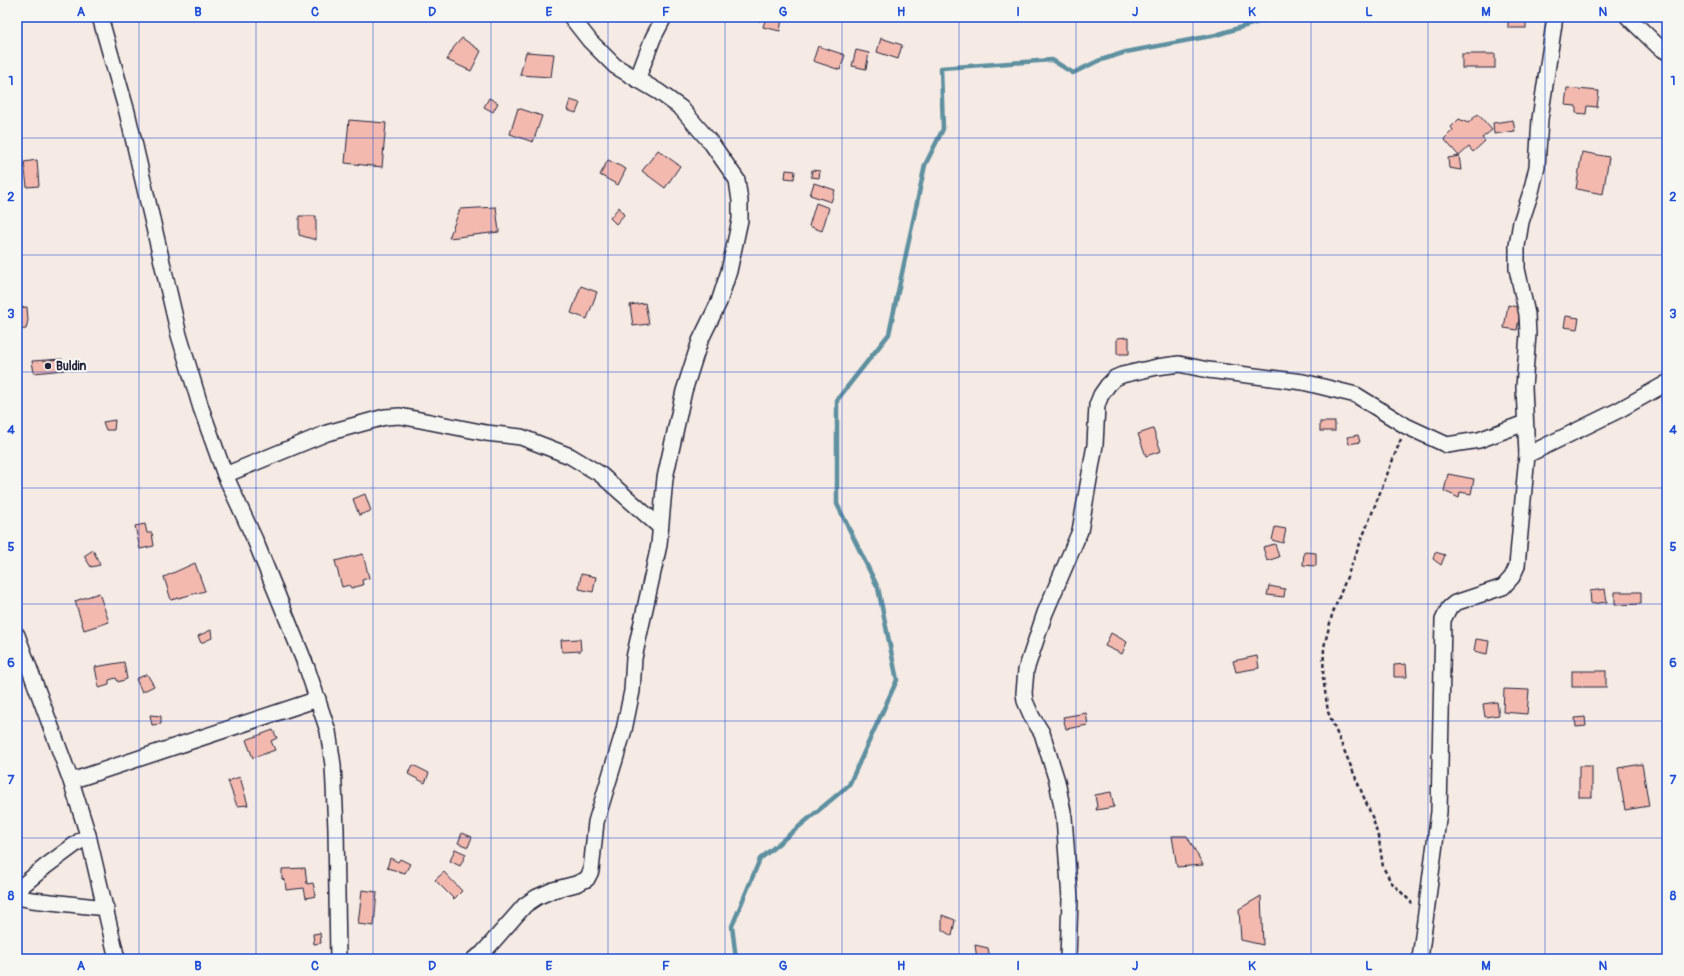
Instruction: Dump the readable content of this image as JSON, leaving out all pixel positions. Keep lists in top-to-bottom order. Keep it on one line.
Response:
{"places":["Buldin"],"grid":{"columns":["A","B","C","D","E","F","G","H","I","J","K","L","M","N"],"rows":["1","2","3","4","5","6","7","8"]}}
